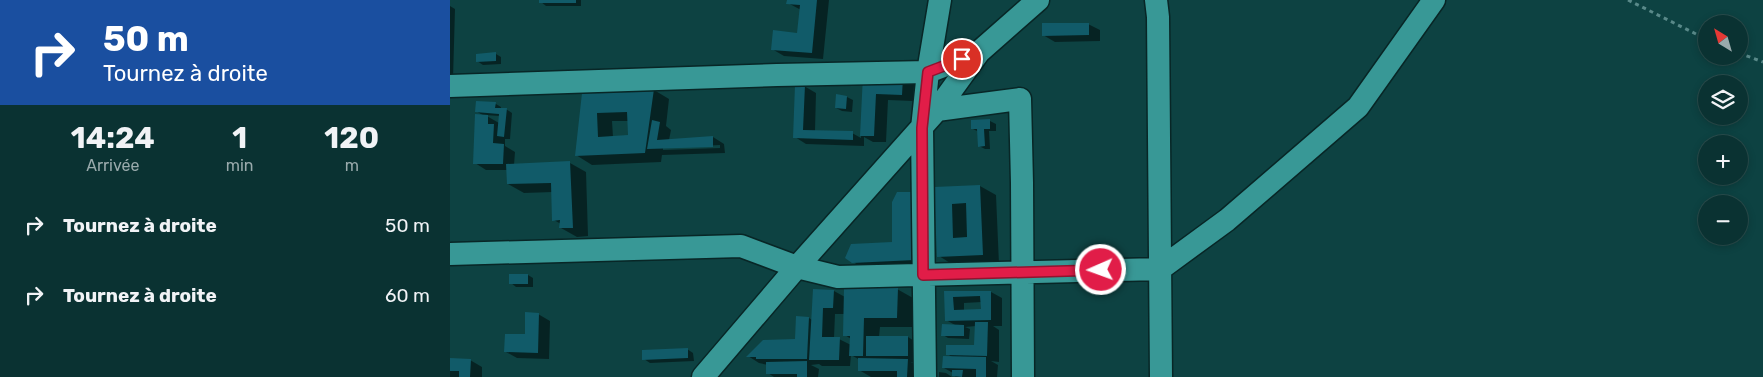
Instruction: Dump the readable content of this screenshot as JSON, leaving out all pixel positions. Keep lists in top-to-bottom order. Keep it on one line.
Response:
{"north":"top left","page":{"turn":["50 m","Tournez à droite"],"map_buttons":["+","−"],"eta":["14:24","Arrivée","1","min","120","m"],"list":[{"name":"Tournez à droite","value":"50 m"},{"name":"Tournez à droite","value":"60 m"}]}}
